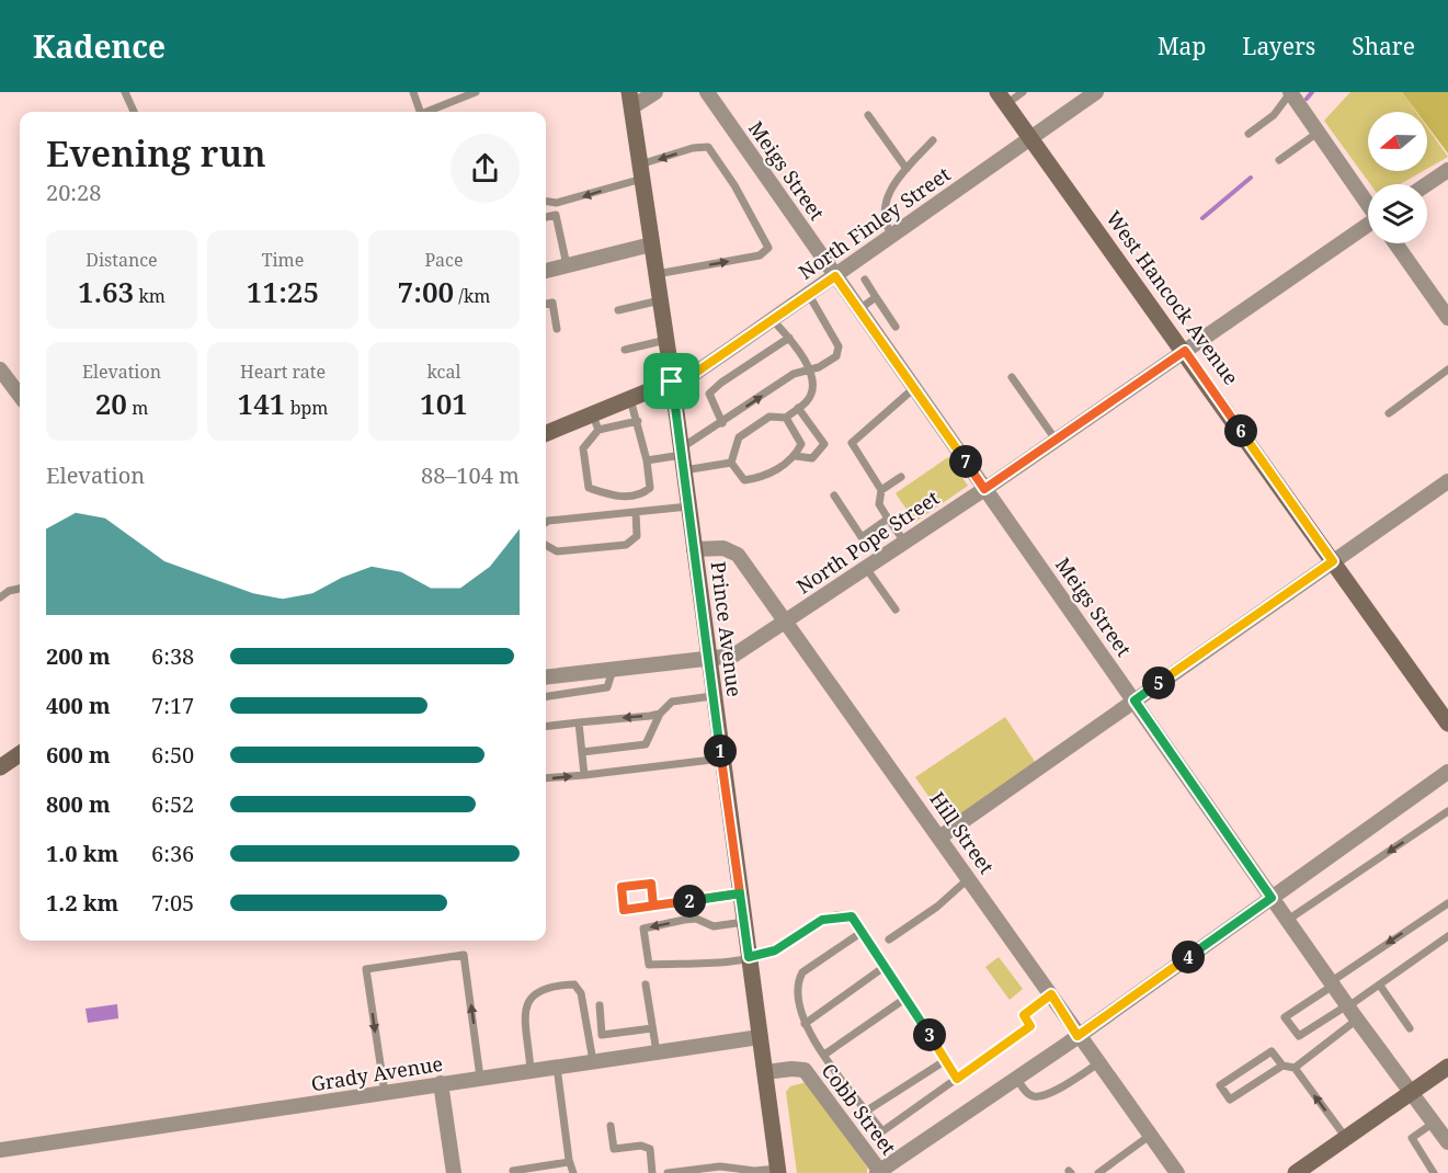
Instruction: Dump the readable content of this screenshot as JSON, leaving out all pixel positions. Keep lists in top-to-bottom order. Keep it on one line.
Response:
{"streets":{"main road":["West Hancock Avenue","Prince Avenue"],"street":["Meigs Street","North Finley Street","North Pope Street","Hill Street","Grady Avenue","Cobb Street"]},"crossings":[["Meigs Street","North Finley Street"],["Meigs Street","North Pope Street"],["North Finley Street","West Hancock Avenue"],["North Finley Street","Prince Avenue"],["West Hancock Avenue","North Pope Street"],["North Pope Street","Prince Avenue"],["North Pope Street","Hill Street"],["Prince Avenue","Hill Street"],["Prince Avenue","Grady Avenue"],["Prince Avenue","Cobb Street"]],"north":"left","page":{"header":"Kadence","nav":["Map","Layers","Share"],"heading":["Evening run","20:28"],"stats":[["Distance","1.63 km"],["Time","11:25"],["Pace","7:00 /km"],["Elevation","20 m"],["Heart rate","141 bpm"],["kcal","101"]],"pins":["6","7","5","1","2","4","3"],"chart":["Elevation","88–104 m"],"list":[{"name":"200 m","note":"6:38"},{"name":"400 m","note":"7:17"},{"name":"600 m","note":"6:50"},{"name":"800 m","note":"6:52"},{"name":"1.0 km","note":"6:36"},{"name":"1.2 km","note":"7:05"}]}}
